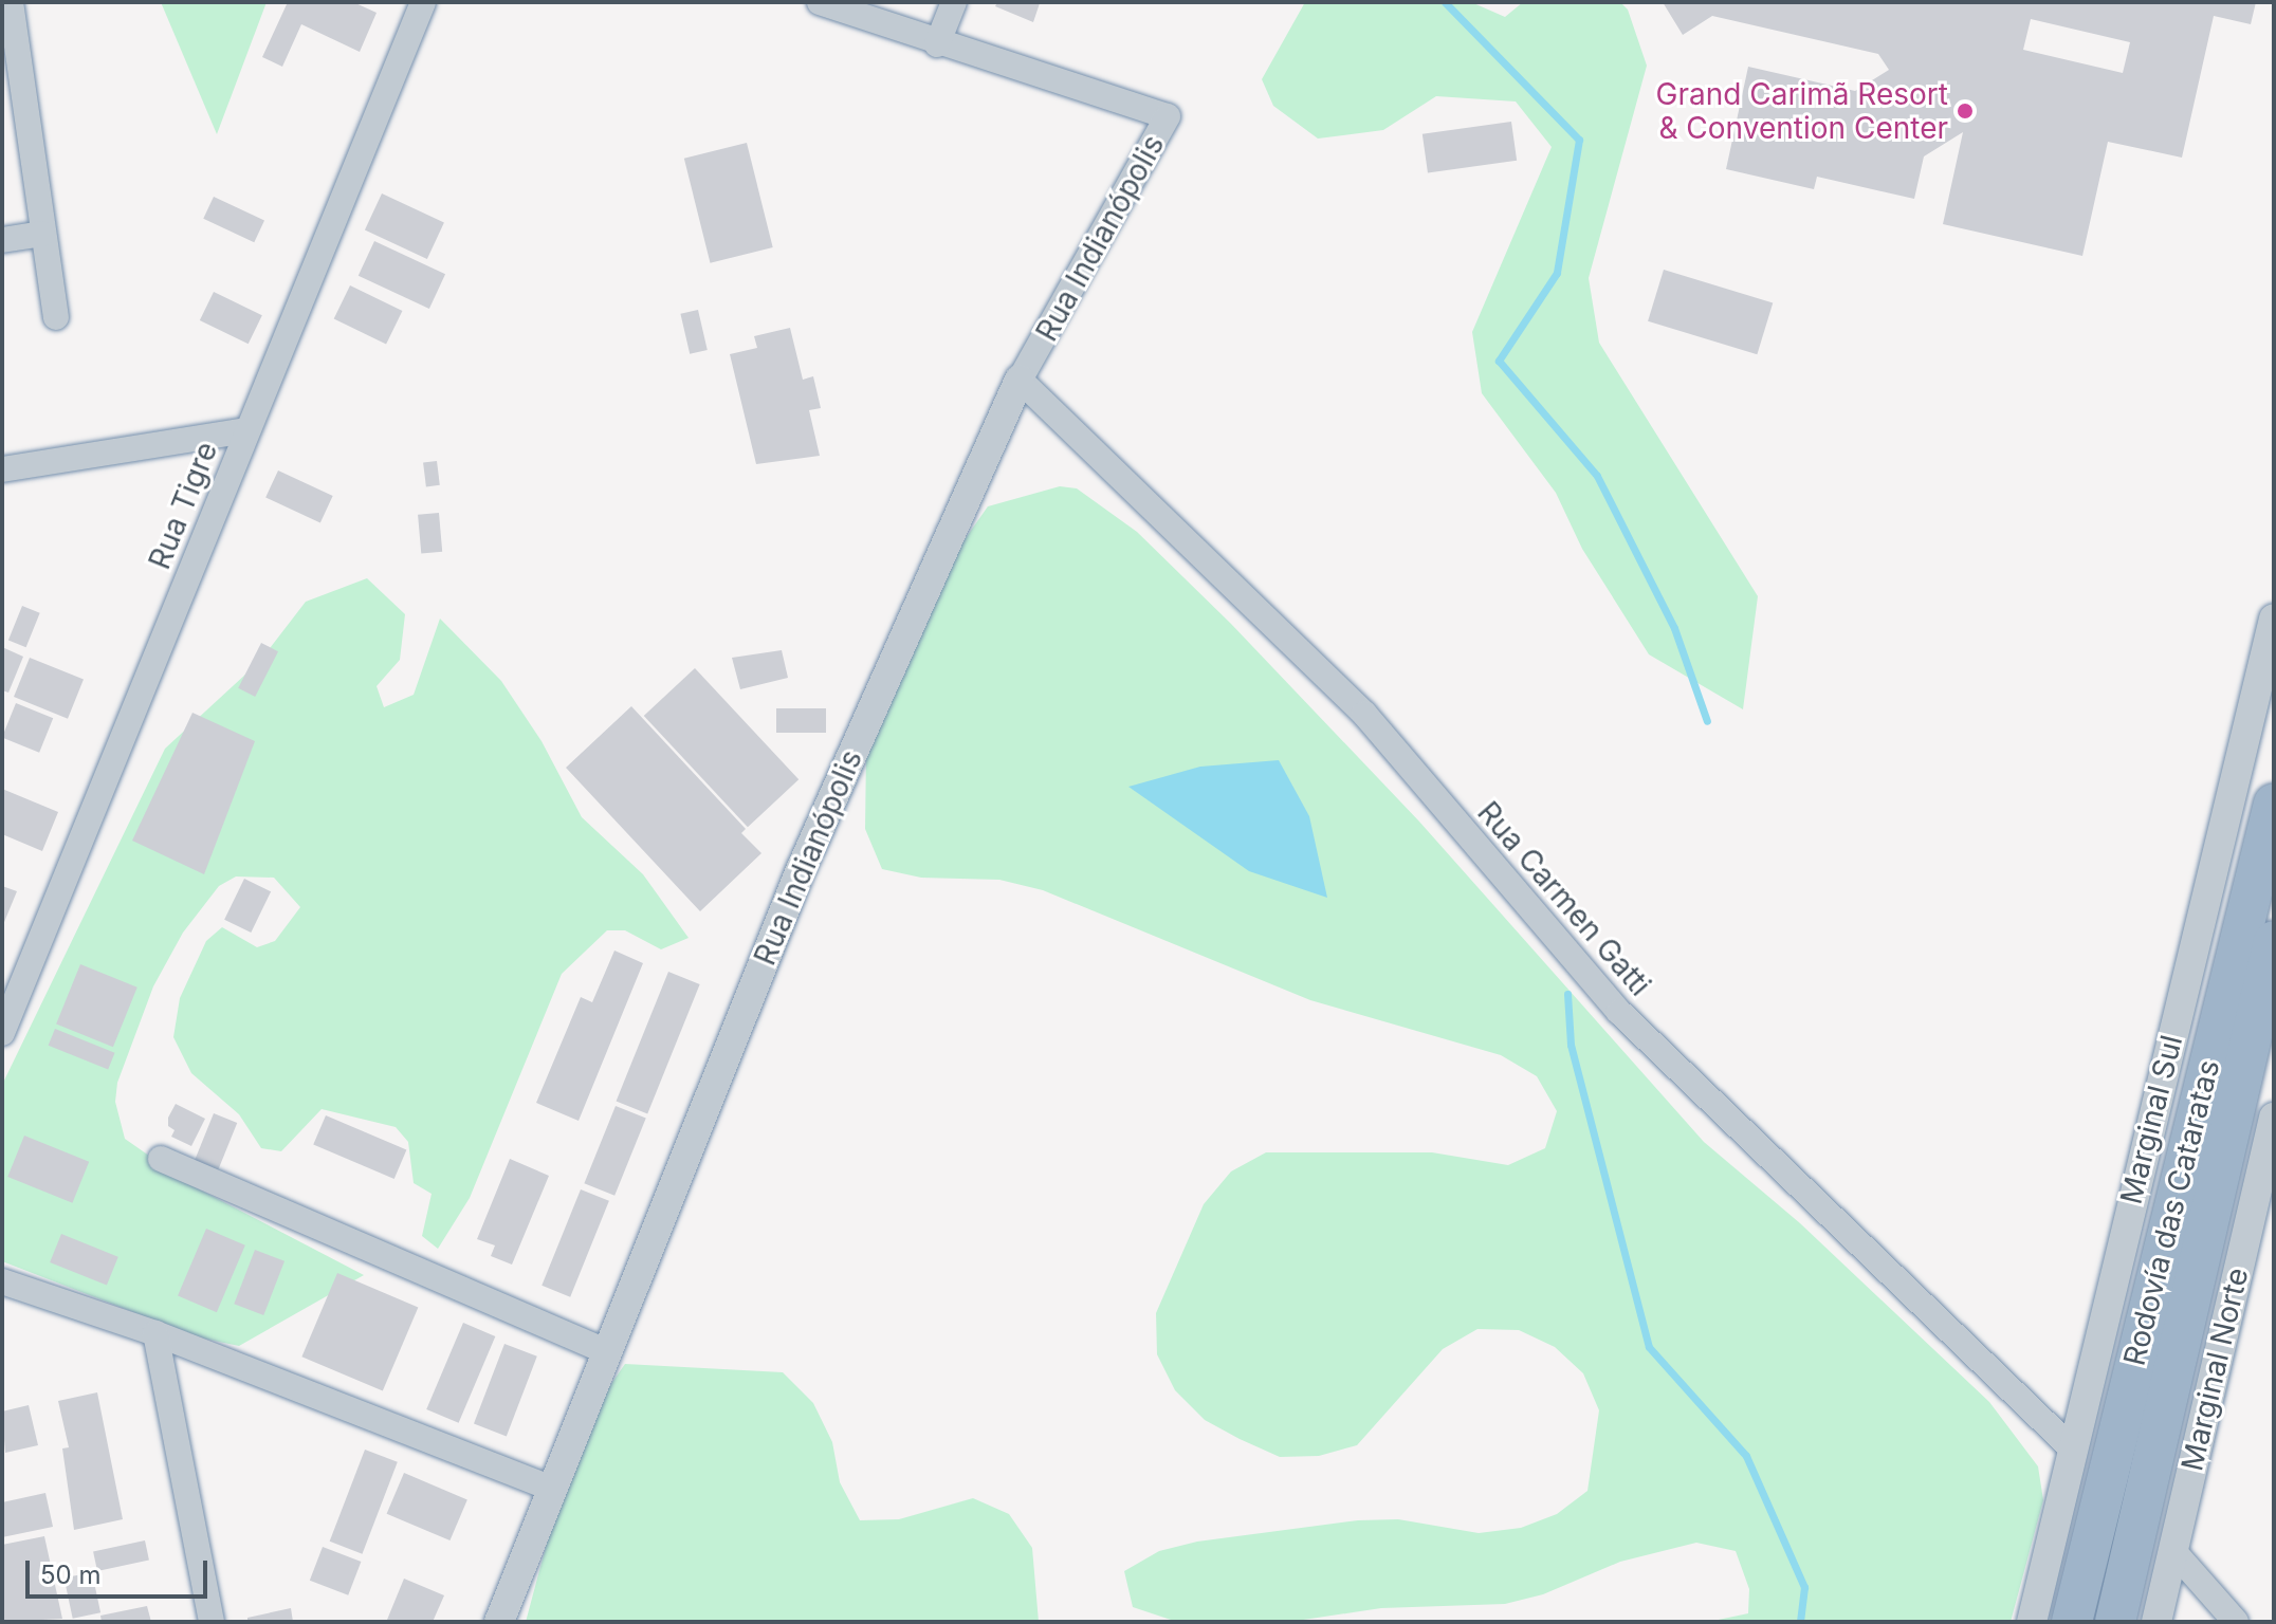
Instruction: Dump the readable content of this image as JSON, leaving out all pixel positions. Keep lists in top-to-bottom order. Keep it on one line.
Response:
{"streets":{"highway":["Rodovía das Cataratas"],"street":["Rua Indianópolis","Rua Tigre","Rua Carmen Gatti","Marginal Sul","Marginal Norte"]},"crossings":[["Rua Indianópolis","Rua Carmen Gatti"],["Rua Carmen Gatti","Marginal Sul"]],"places":["Grand Carimã Resort & Convention Center"],"scale_bar":"50 m"}
